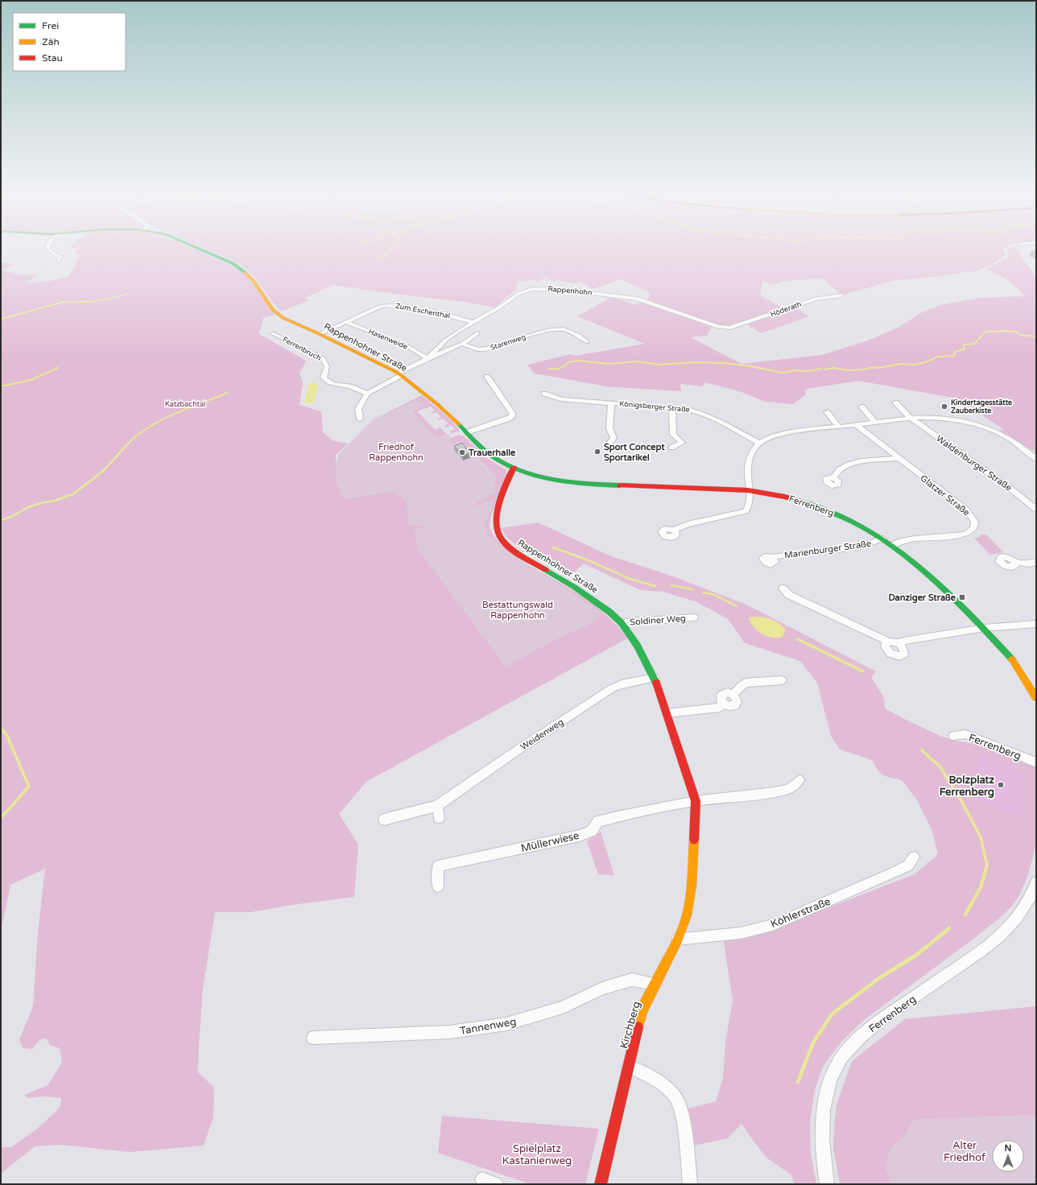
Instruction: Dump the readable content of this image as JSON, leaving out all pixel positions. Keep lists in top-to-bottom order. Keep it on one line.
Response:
{"streets":{"main road":["Rappenhohner Straße","Ferrenberg","Kirchberg"],"street":["Rappenhohn","Höderath","Zum Eschenthal","Hasenweide","Starenweg","Ferrenbruch","Königsberger Straße","Waldenburger Straße","Glatzer Straße","Marienburger Straße","Soldiner Weg","Weidenweg","Müllerwiese","Köhlerstraße","Tannenweg"]},"crossings":[["Rappenhohn","Höderath"],["Rappenhohn","Zum Eschenthal"],["Rappenhohn","Hasenweide"],["Rappenhohn","Starenweg"],["Rappenhohn","Rappenhohner Straße"],["Zum Eschenthal","Hasenweide"],["Zum Eschenthal","Rappenhohner Straße"],["Rappenhohner Straße","Ferrenberg"],["Rappenhohner Straße","Soldiner Weg"],["Rappenhohner Straße","Weidenweg"],["Rappenhohner Straße","Müllerwiese"],["Rappenhohner Straße","Kirchberg"],["Glatzer Straße","Ferrenberg"],["Ferrenberg","Marienburger Straße"],["Köhlerstraße","Kirchberg"],["Kirchberg","Tannenweg"]],"parks":["Katzbachtal","Friedhof Rappenhohn","Bestattungswald Rappenhohn","Alter Friedhof","Spielplatz Kastanienweg"],"places":{"other":["Kindertagesstätte Zauberkiste","Sport Concept Sportarikel","Trauerhalle","Bolzplatz Ferrenberg"],"transit":["Danziger Straße"]},"legend":["Frei","Zäh","Stau"],"north":"top"}
